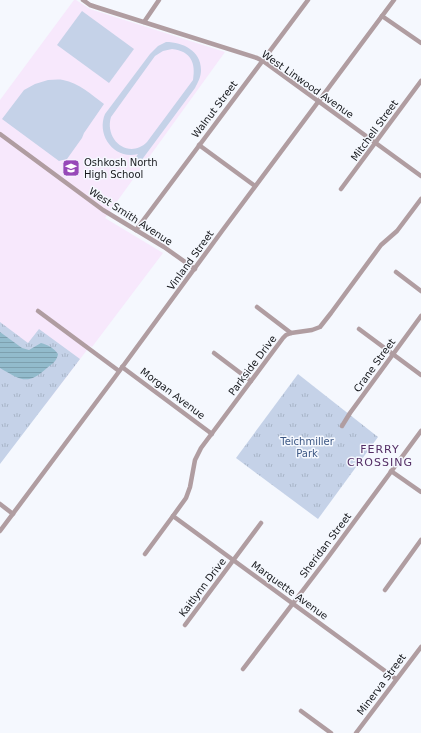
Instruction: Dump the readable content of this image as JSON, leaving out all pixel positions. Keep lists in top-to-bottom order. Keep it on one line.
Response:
{"streets":{"street":["West Linwood Avenue","Walnut Street","Mitchell Street","West Smith Avenue","Vinland Street","Parkside Drive","Crane Street","Morgan Avenue","Sheridan Street","Kaitlynn Drive","Marquette Avenue","Minerva Street"]},"crossings":[["West Linwood Avenue","Walnut Street"],["West Linwood Avenue","Mitchell Street"],["West Linwood Avenue","Vinland Street"],["Walnut Street","West Smith Avenue"],["West Smith Avenue","Vinland Street"],["Vinland Street","Morgan Avenue"],["Parkside Drive","Morgan Avenue"],["Parkside Drive","Marquette Avenue"],["Sheridan Street","Marquette Avenue"],["Kaitlynn Drive","Marquette Avenue"],["Marquette Avenue","Minerva Street"]],"districts":["FERRY CROSSING"],"parks":["Teichmiller Park"],"places":{"school or university":["Oshkosh North High School"]}}
